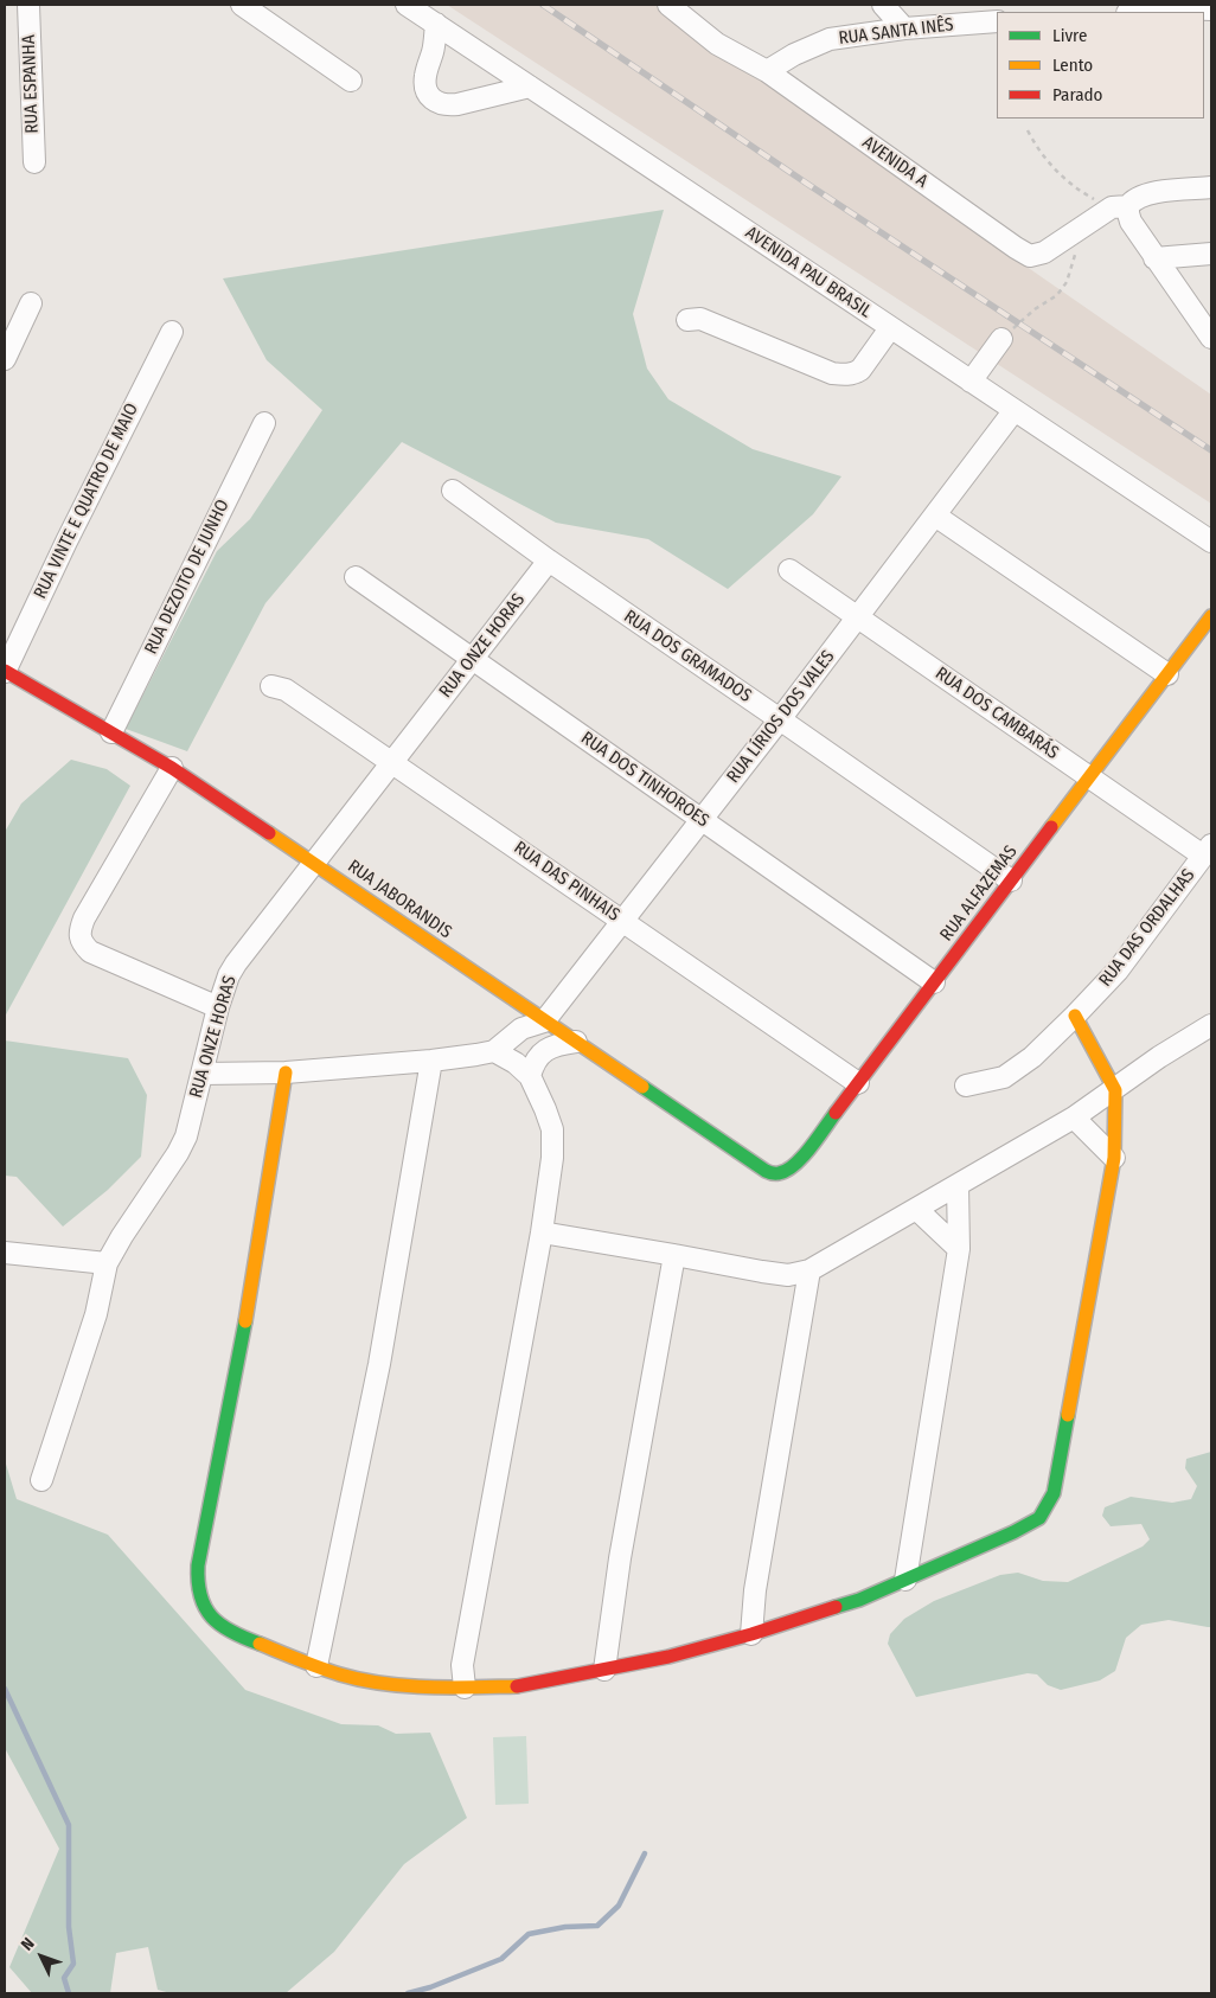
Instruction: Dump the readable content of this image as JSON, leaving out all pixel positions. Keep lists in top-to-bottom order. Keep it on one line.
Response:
{"streets":{"street":["RUA SANTA INÊS","RUA ESPANHA","AVENIDA A","AVENIDA PAU BRASIL","RUA VINTE E QUATRO DE MAIO","RUA DEZOITO DE JUNHO","RUA ONZE HORAS","RUA DOS GRAMADOS","RUA DOS CAMBARÁS","RUA LÍRIOS DOS VALES","RUA DOS TINHOROES","RUA DAS PINHAIS","RUA ALFAZEMAS","RUA JABORANDIS","RUA DAS ORDALHAS"]},"crossings":[["RUA SANTA INÊS","AVENIDA A"],["AVENIDA PAU BRASIL","RUA LÍRIOS DOS VALES"],["RUA VINTE E QUATRO DE MAIO","RUA JABORANDIS"],["RUA DEZOITO DE JUNHO","RUA JABORANDIS"],["RUA ONZE HORAS","RUA DOS GRAMADOS"],["RUA ONZE HORAS","RUA DOS TINHOROES"],["RUA ONZE HORAS","RUA DAS PINHAIS"],["RUA ONZE HORAS","RUA JABORANDIS"],["RUA DOS GRAMADOS","RUA LÍRIOS DOS VALES"],["RUA DOS GRAMADOS","RUA ALFAZEMAS"],["RUA DOS CAMBARÁS","RUA LÍRIOS DOS VALES"],["RUA DOS CAMBARÁS","RUA ALFAZEMAS"],["RUA DOS CAMBARÁS","RUA DAS ORDALHAS"],["RUA LÍRIOS DOS VALES","RUA DOS TINHOROES"],["RUA LÍRIOS DOS VALES","RUA DAS PINHAIS"],["RUA LÍRIOS DOS VALES","RUA JABORANDIS"],["RUA DOS TINHOROES","RUA ALFAZEMAS"],["RUA DAS PINHAIS","RUA ALFAZEMAS"],["RUA ALFAZEMAS","RUA JABORANDIS"]],"legend":["Livre","Lento","Parado"],"north":"top left"}
